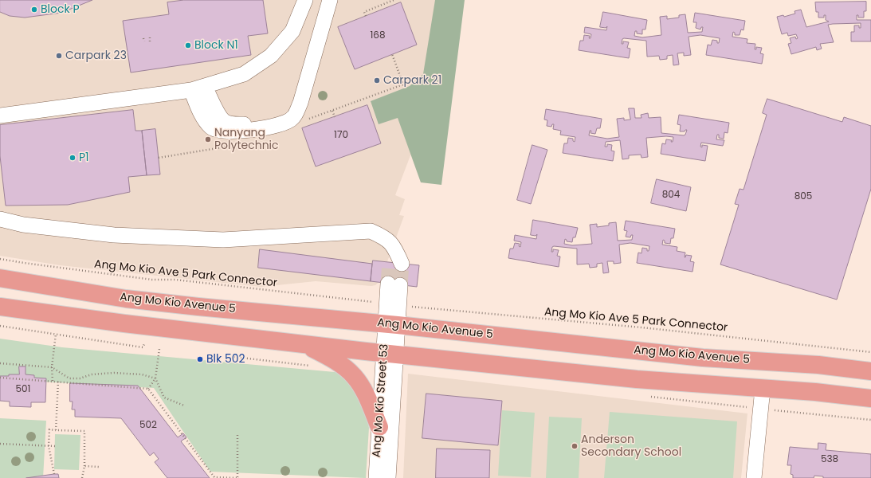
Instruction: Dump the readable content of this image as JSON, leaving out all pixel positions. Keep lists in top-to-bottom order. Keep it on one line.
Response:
{"streets":{"main road":["Ang Mo Kio Avenue 5"],"street":["Ang Mo Kio Street 53"],"path":["Ang Mo Kio Ave 5 Park Connector"]},"crossings":[["Ang Mo Kio Ave 5 Park Connector","Ang Mo Kio Street 53"],["Ang Mo Kio Avenue 5","Ang Mo Kio Street 53"]],"places":["Block P","Block N1","Carpark 23","Carpark 21","Nanyang Polytechnic","P1","Blk 502","Anderson Secondary School"],"house_numbers":["168","170","804","805","501","502","538"]}
